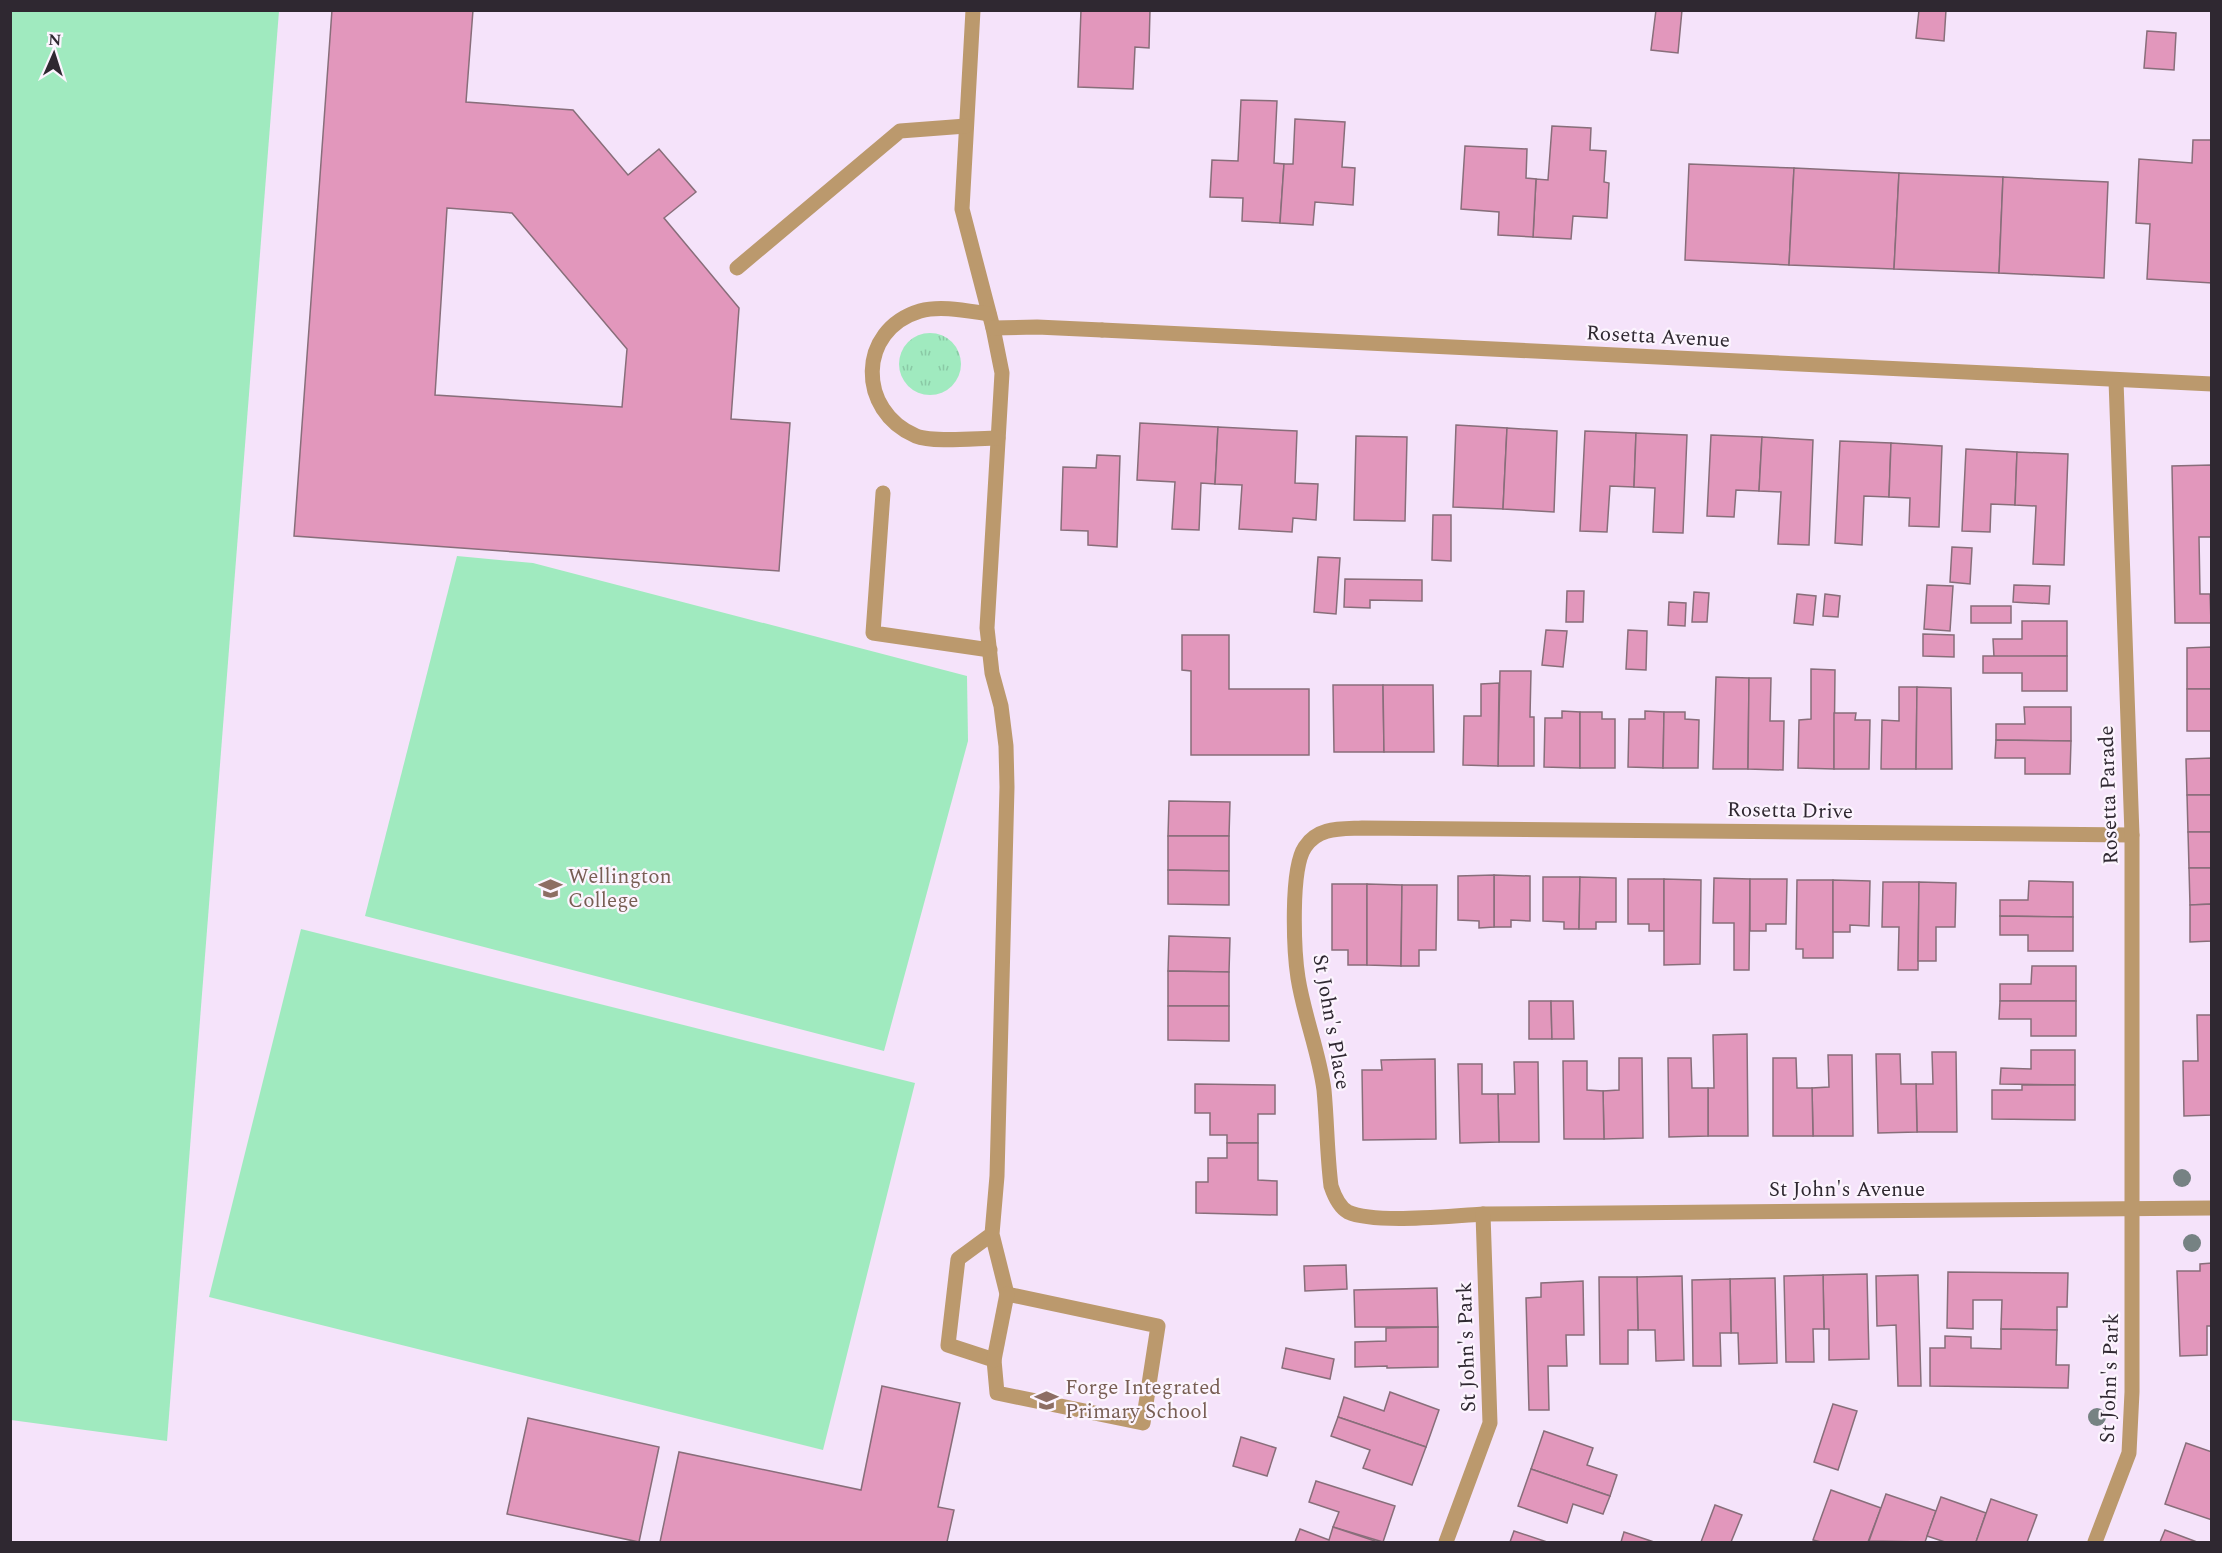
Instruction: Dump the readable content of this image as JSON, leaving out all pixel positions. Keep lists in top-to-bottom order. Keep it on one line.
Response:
{"streets":{"street":["Rosetta Avenue","Rosetta Parade","Rosetta Drive","St John's Place","St John's Avenue","St John's Park"]},"crossings":[["Rosetta Avenue","Rosetta Parade"],["Rosetta Parade","Rosetta Drive"],["Rosetta Parade","St John's Avenue"],["Rosetta Parade","St John's Park"],["Rosetta Drive","St John's Place"],["St John's Place","St John's Avenue"],["St John's Place","St John's Park"],["St John's Avenue","St John's Park"]],"places":{"school or university":["Wellington College","Forge Integrated Primary School"]},"north":"top"}
